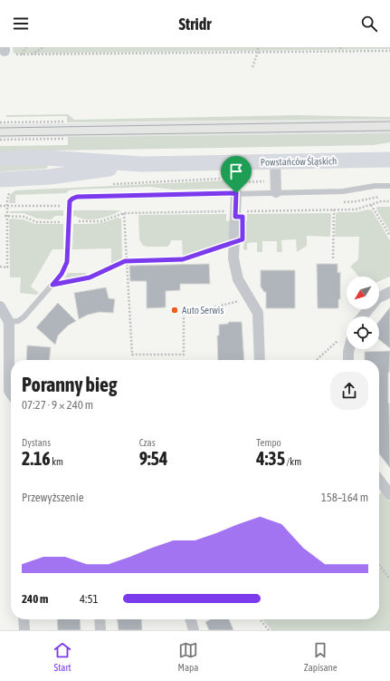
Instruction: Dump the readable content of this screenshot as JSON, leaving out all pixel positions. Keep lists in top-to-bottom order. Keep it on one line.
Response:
{"streets":{"main road":["Powstańców Śląskich"]},"places":["Auto Serwis"],"north":"bottom left","page":{"header":"Stridr","heading":["Poranny bieg","07:27 · 9 × 240 m"],"stats":[["Dystans","2.16 km"],["Czas","9:54"],["Tempo","4:35 /km"]],"chart":["Przewyższenie","158–164 m"],"list":[{"name":"240 m","note":"4:51"}],"tabs":["Start","Mapa","Zapisane"]}}
